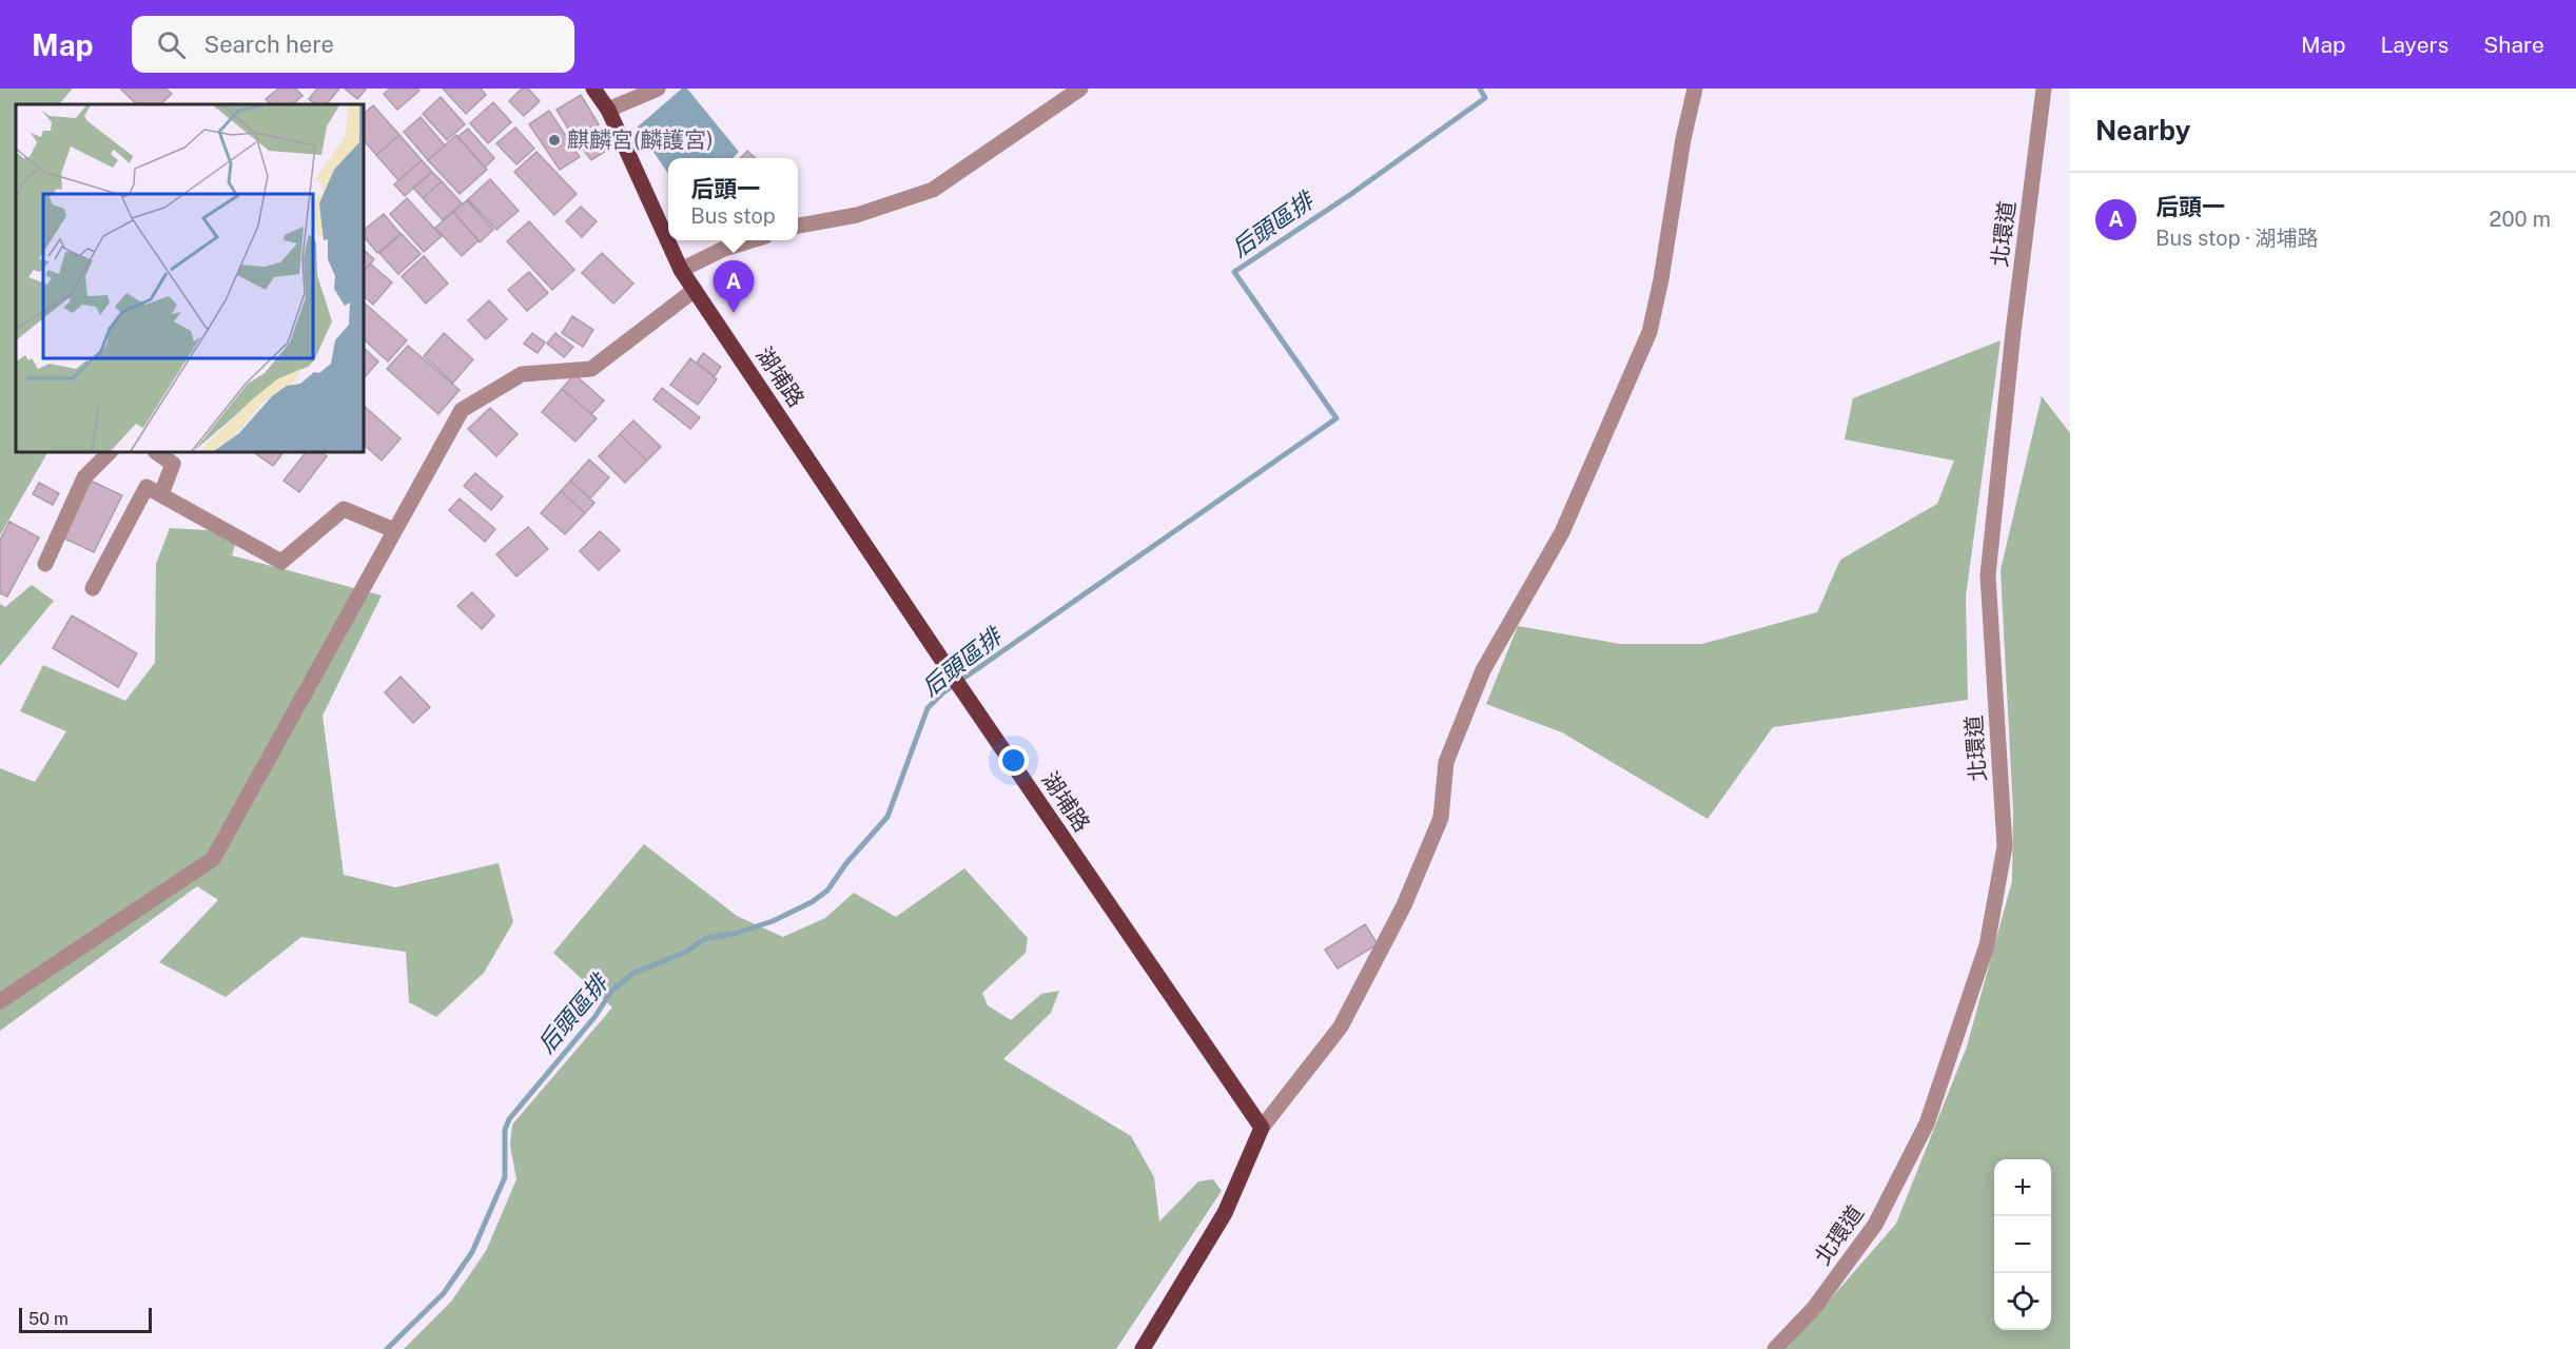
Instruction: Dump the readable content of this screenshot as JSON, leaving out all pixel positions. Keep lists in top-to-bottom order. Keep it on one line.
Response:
{"streets":{"main road":["湖埔路"],"street":["北環道"]},"water":["后頭區排"],"places":["麒麟宮(麟護宮)"],"scale_bar":"50 m","page":{"header":"Map","search":"Search here","nav":["Map","Layers","Share"],"heading":"Nearby","popup":["后頭一","Bus stop"],"list":[{"mark":"A","name":"后頭一","note":"Bus stop · 湖埔路","value":"200 m"}],"pins":"A","map_buttons":["+","−"],"scale":"50 m"}}
